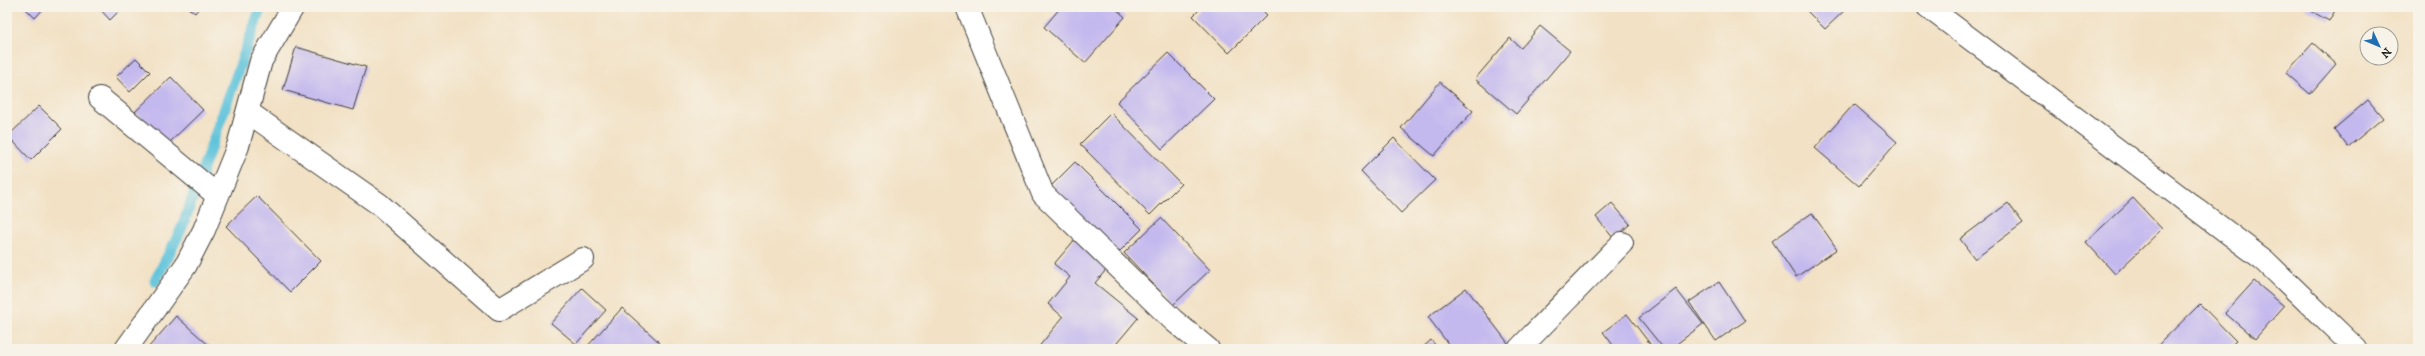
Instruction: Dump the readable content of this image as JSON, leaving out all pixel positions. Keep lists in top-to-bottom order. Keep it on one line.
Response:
{"north":"bottom right"}
